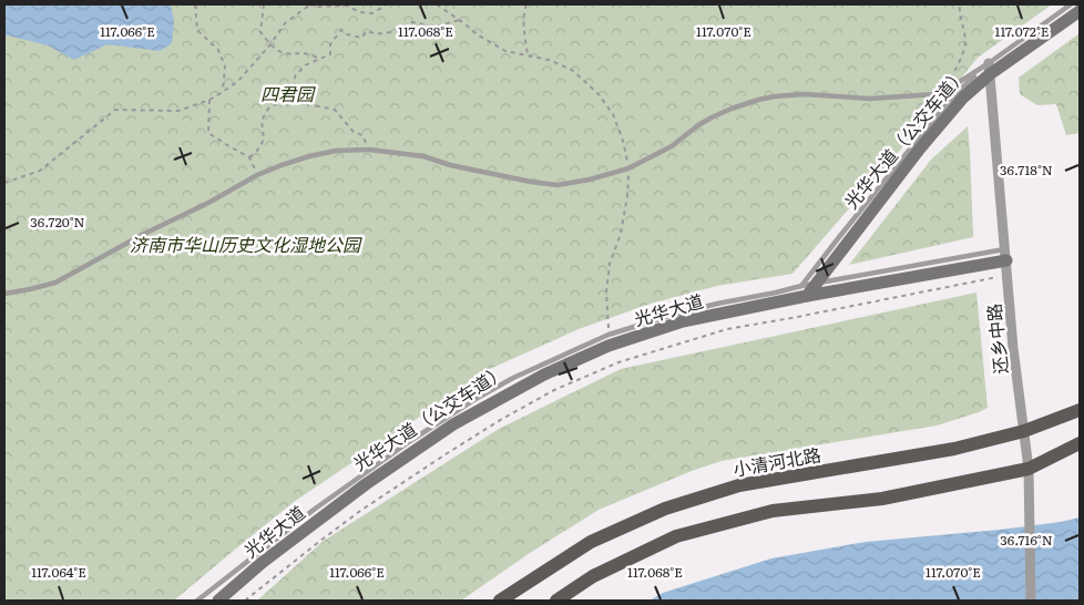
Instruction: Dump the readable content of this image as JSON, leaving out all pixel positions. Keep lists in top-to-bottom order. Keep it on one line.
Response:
{"streets":{"main road":["光华大道","小清河北路"],"street":["还乡中路"],"lane":["光华大道（公交车道）"]},"crossings":[["光华大道（公交车道）","光华大道"],["光华大道（公交车道）","还乡中路"],["光华大道","还乡中路"],["还乡中路","小清河北路"]],"parks":["四君园","济南市华山历史文化湿地公园"],"coordinates":["117.066°E","117.068°E","117.070°E","117.072°E","36.718°N","36.720°N","36.716°N","117.064°E"]}
